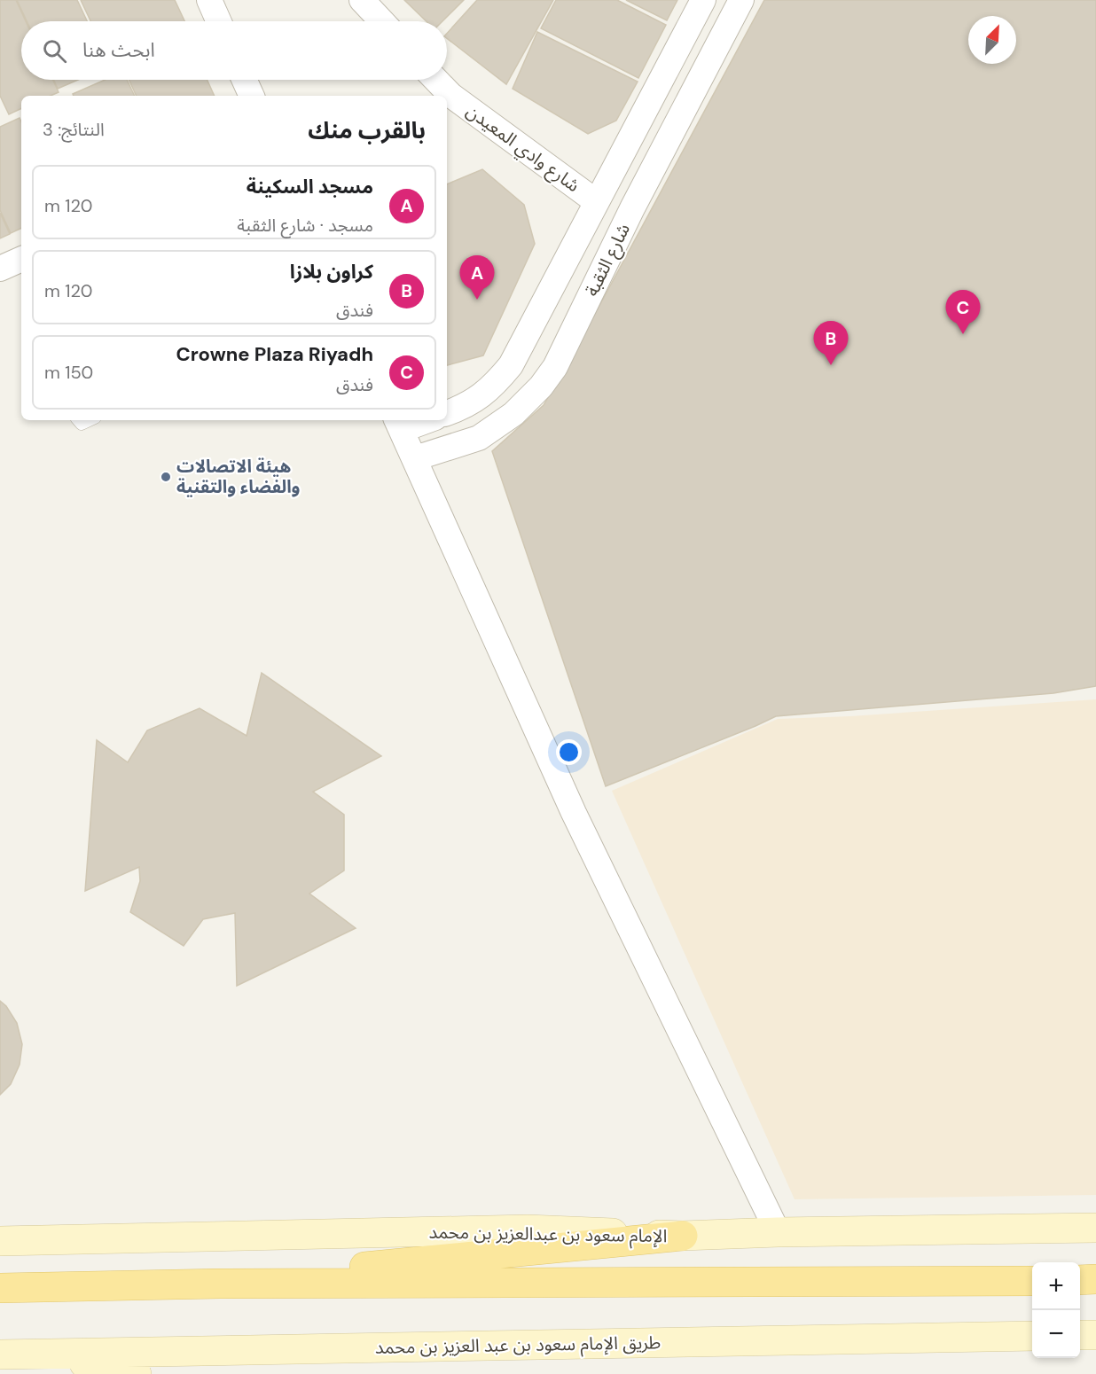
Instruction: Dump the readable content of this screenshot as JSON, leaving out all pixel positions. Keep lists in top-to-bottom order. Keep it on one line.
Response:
{"streets":{"main road":["الإمام سعود بن عبدالعزيز بن محمد","طريق الإمام سعود بن عبد العزيز بن محمد"],"street":["شارع وادي المعيدن","شارع الثقبة"]},"crossings":[["شارع وادي المعيدن","شارع الثقبة"]],"places":["هيئة الاتصالات والفضاء والتقنية"],"north":"top right","page":{"search":"ابحث هنا","heading":["بالقرب منك","النتائج: 3"],"list":[{"mark":"A","name":"مسجد السكينة","note":"مسجد · شارع الثقبة","value":"120 m"},{"mark":"B","name":"كراون بلازا","note":"فندق","value":"120 m"},{"mark":"C","name":"Crowne Plaza Riyadh","note":"فندق","value":"150 m"}],"pins":["A","C","B"],"map_buttons":["+","−"]}}
